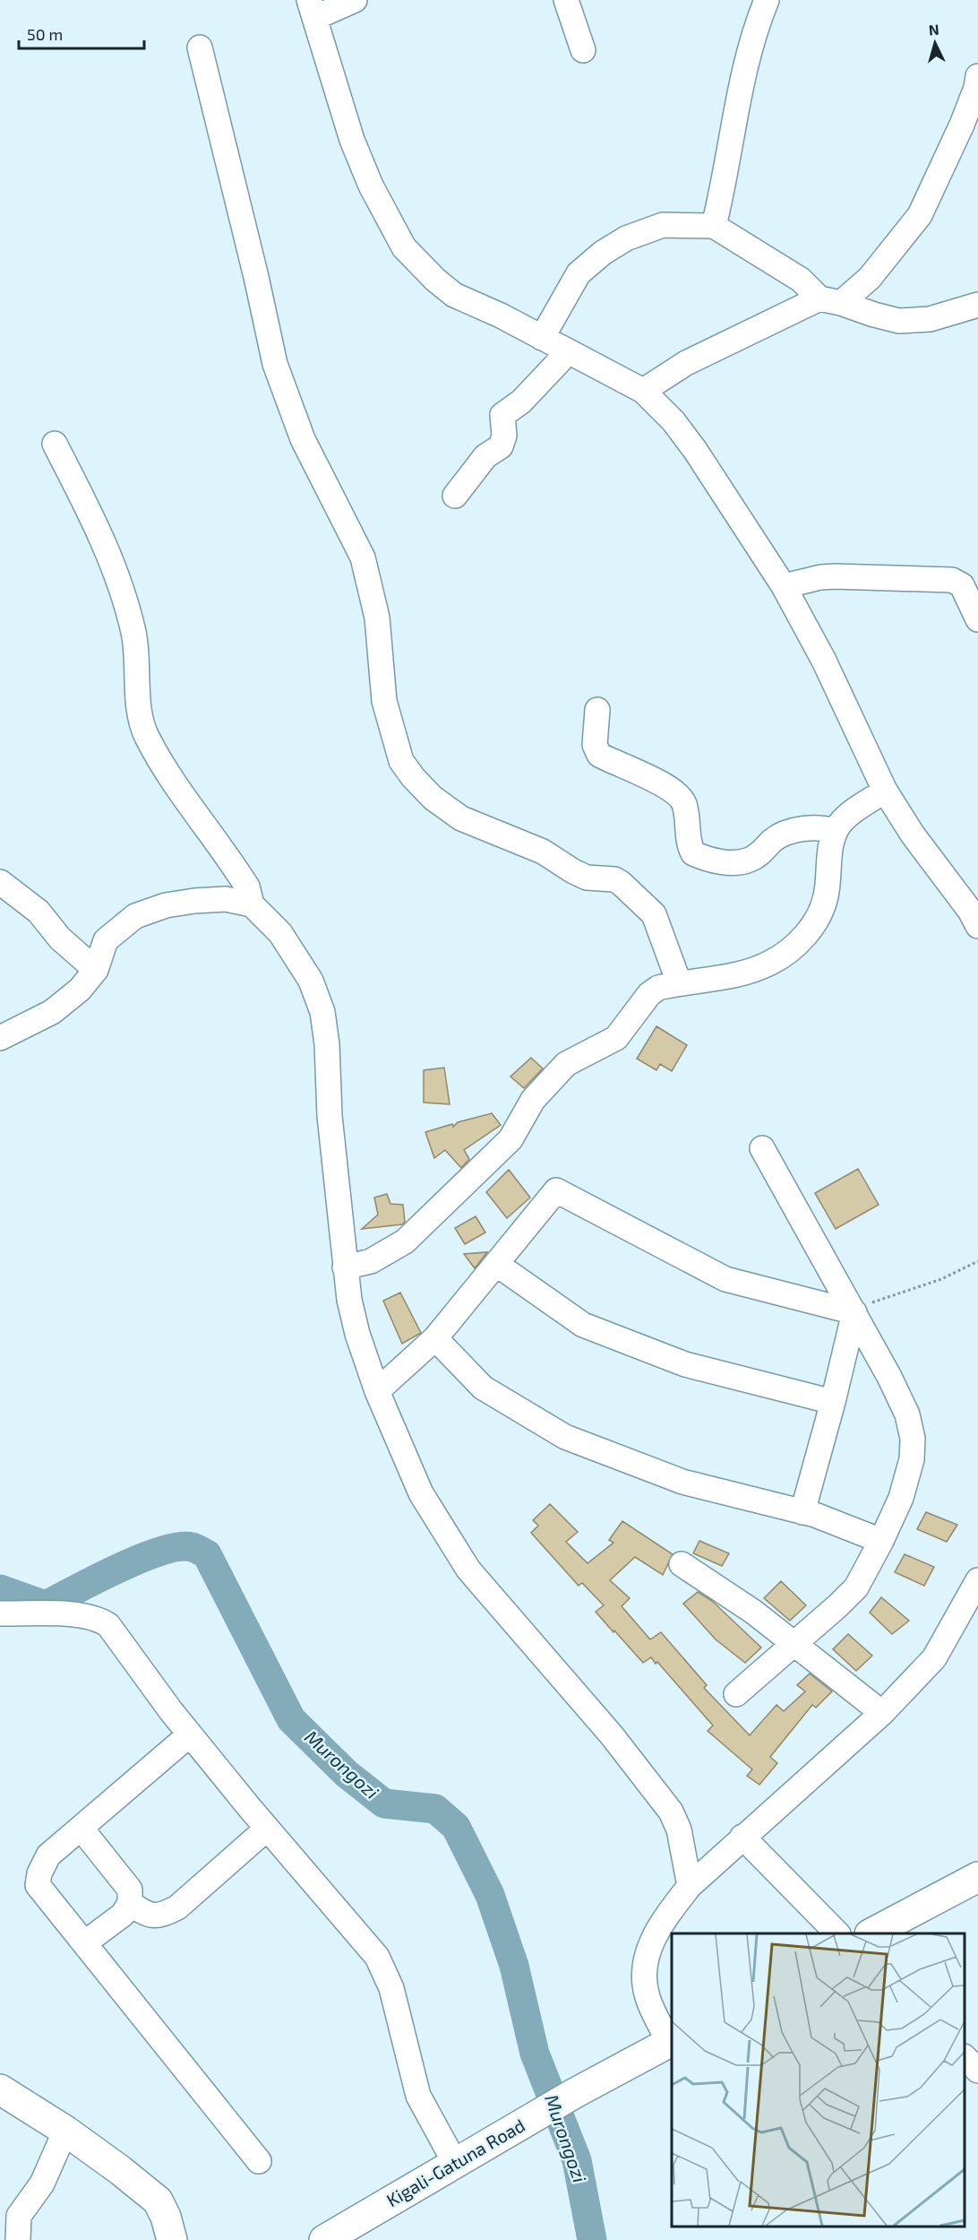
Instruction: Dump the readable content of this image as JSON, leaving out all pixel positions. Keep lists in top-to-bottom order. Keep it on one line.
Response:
{"streets":{"main road":["Kigali-Gatuna Road"]},"water":["Murongozi"],"scale_bar":"50 m","north":"top"}
